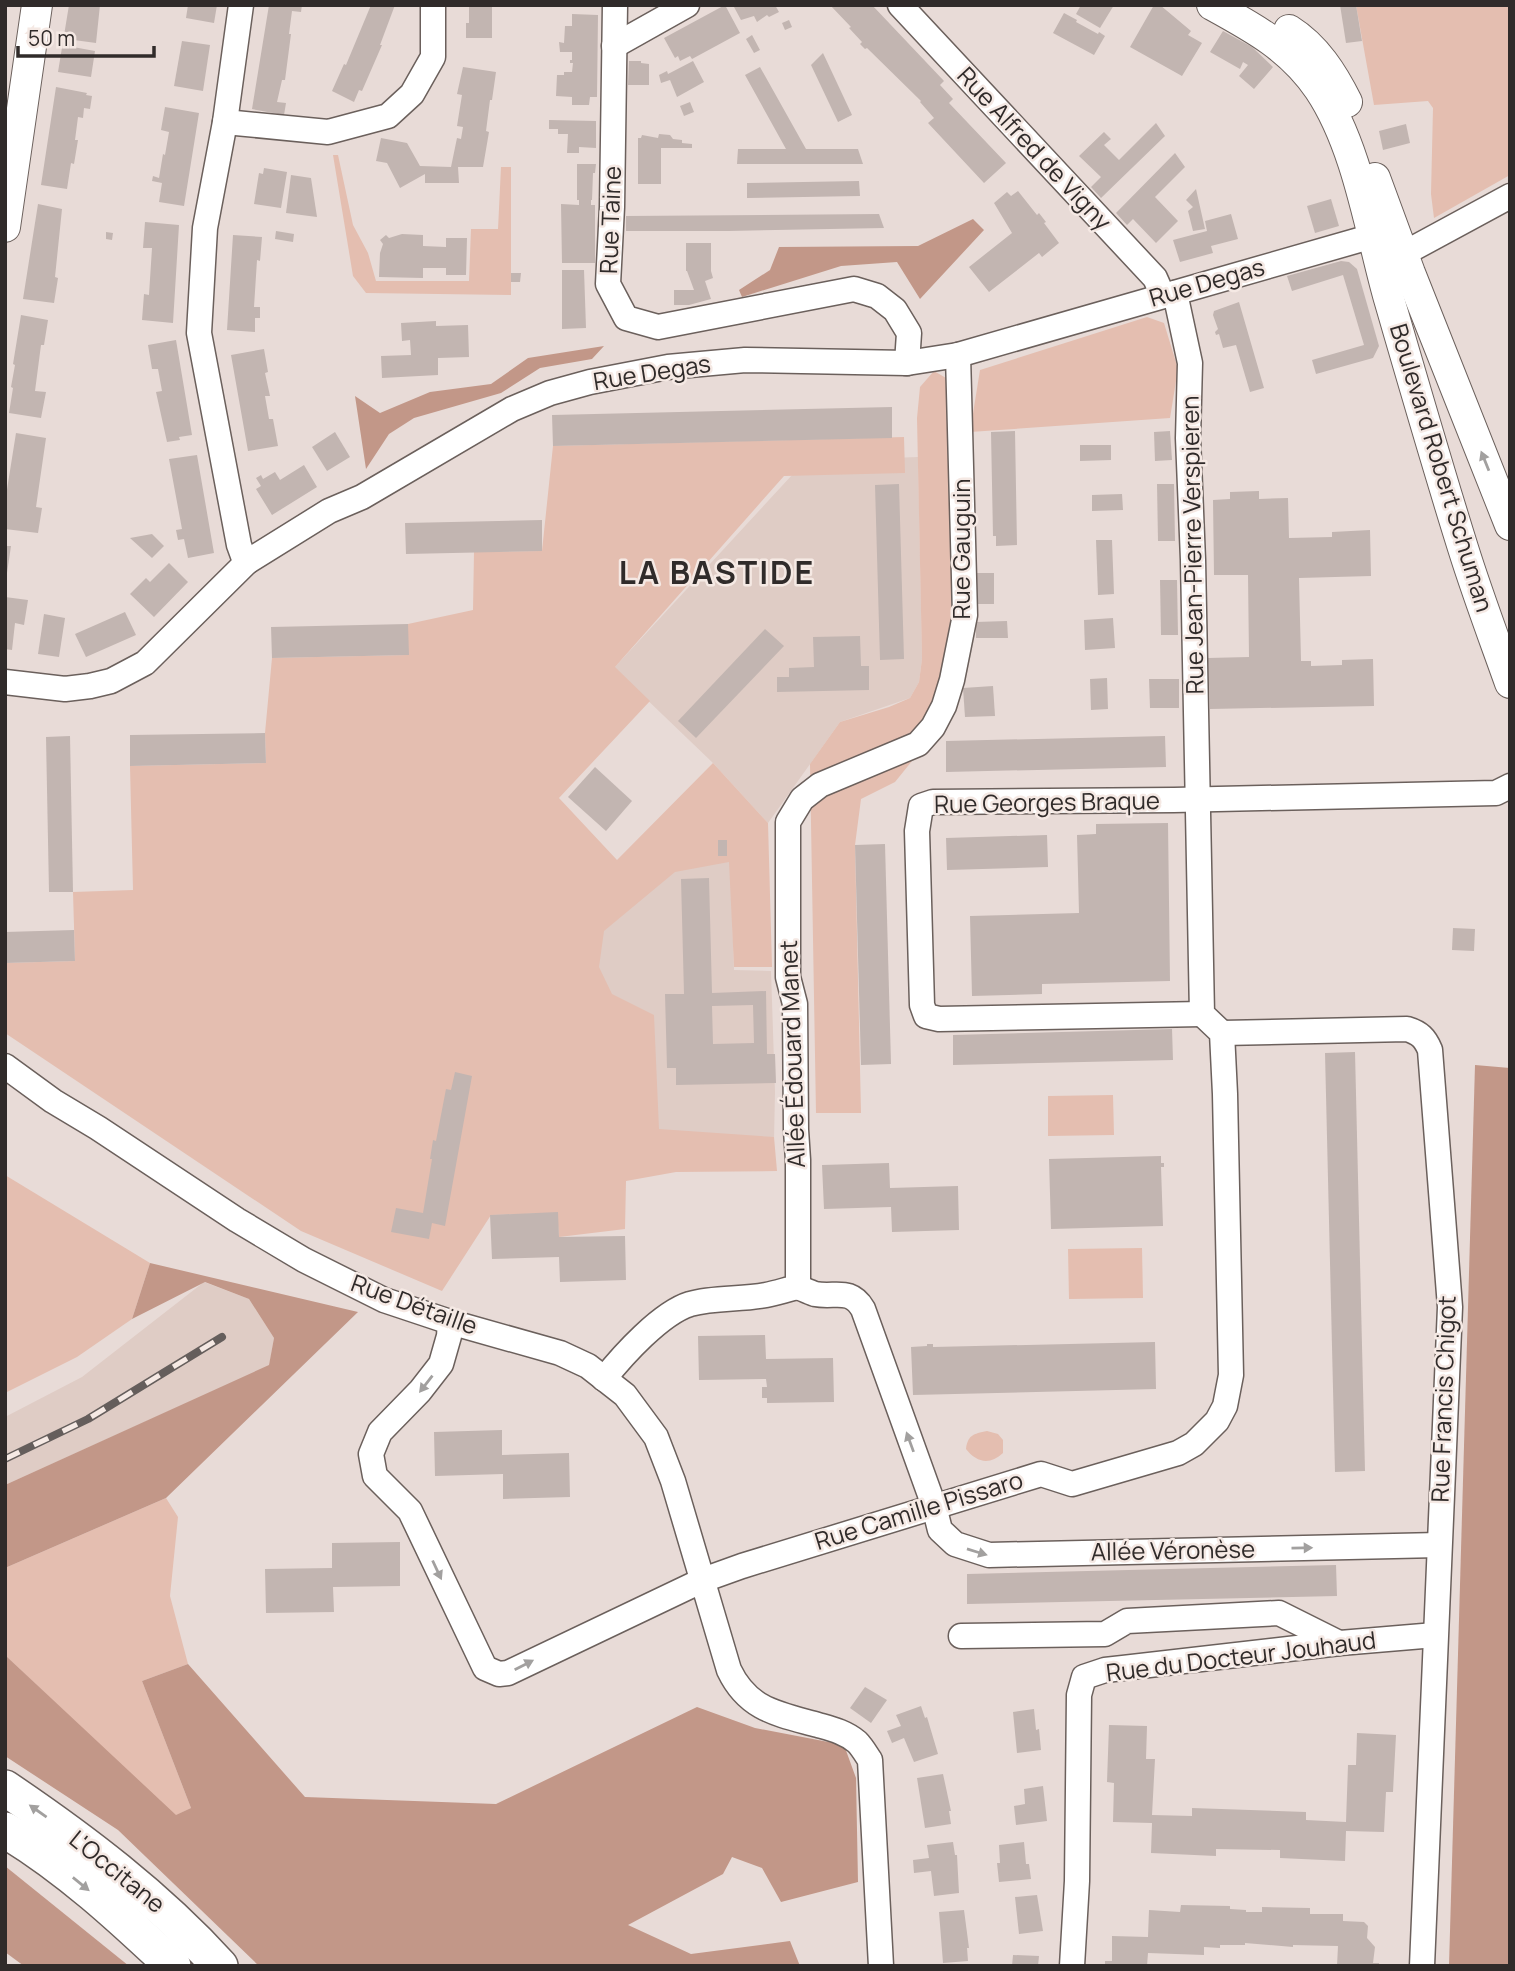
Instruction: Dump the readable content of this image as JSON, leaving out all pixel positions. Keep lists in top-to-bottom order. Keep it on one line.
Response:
{"streets":{"highway":["L'Occitane"],"main road":["Boulevard Robert Schuman"],"street":["Rue Alfred de Vigny","Rue Taine","Rue Degas","Rue Jean-Pierre Verspieren","Rue Gauguin","Rue Georges Braque","Allée Édouard Manet","Rue Détaille","Rue Francis Chigot","Rue Camille Pissaro","Allée Véronèse","Rue du Docteur Jouhaud"]},"crossings":[["Rue Alfred de Vigny","Rue Degas"],["Rue Alfred de Vigny","Rue Jean-Pierre Verspieren"],["Rue Taine","Rue Degas"],["Rue Degas","Boulevard Robert Schuman"],["Rue Degas","Rue Jean-Pierre Verspieren"],["Rue Degas","Rue Gauguin"],["Rue Jean-Pierre Verspieren","Rue Georges Braque"],["Rue Gauguin","Allée Édouard Manet"],["Rue Détaille","Rue Camille Pissaro"],["Rue Francis Chigot","Rue Camille Pissaro"],["Rue Francis Chigot","Allée Véronèse"],["Rue Francis Chigot","Rue du Docteur Jouhaud"],["Rue Camille Pissaro","Allée Véronèse"]],"districts":["LA BASTIDE"],"scale_bar":"50 m"}
